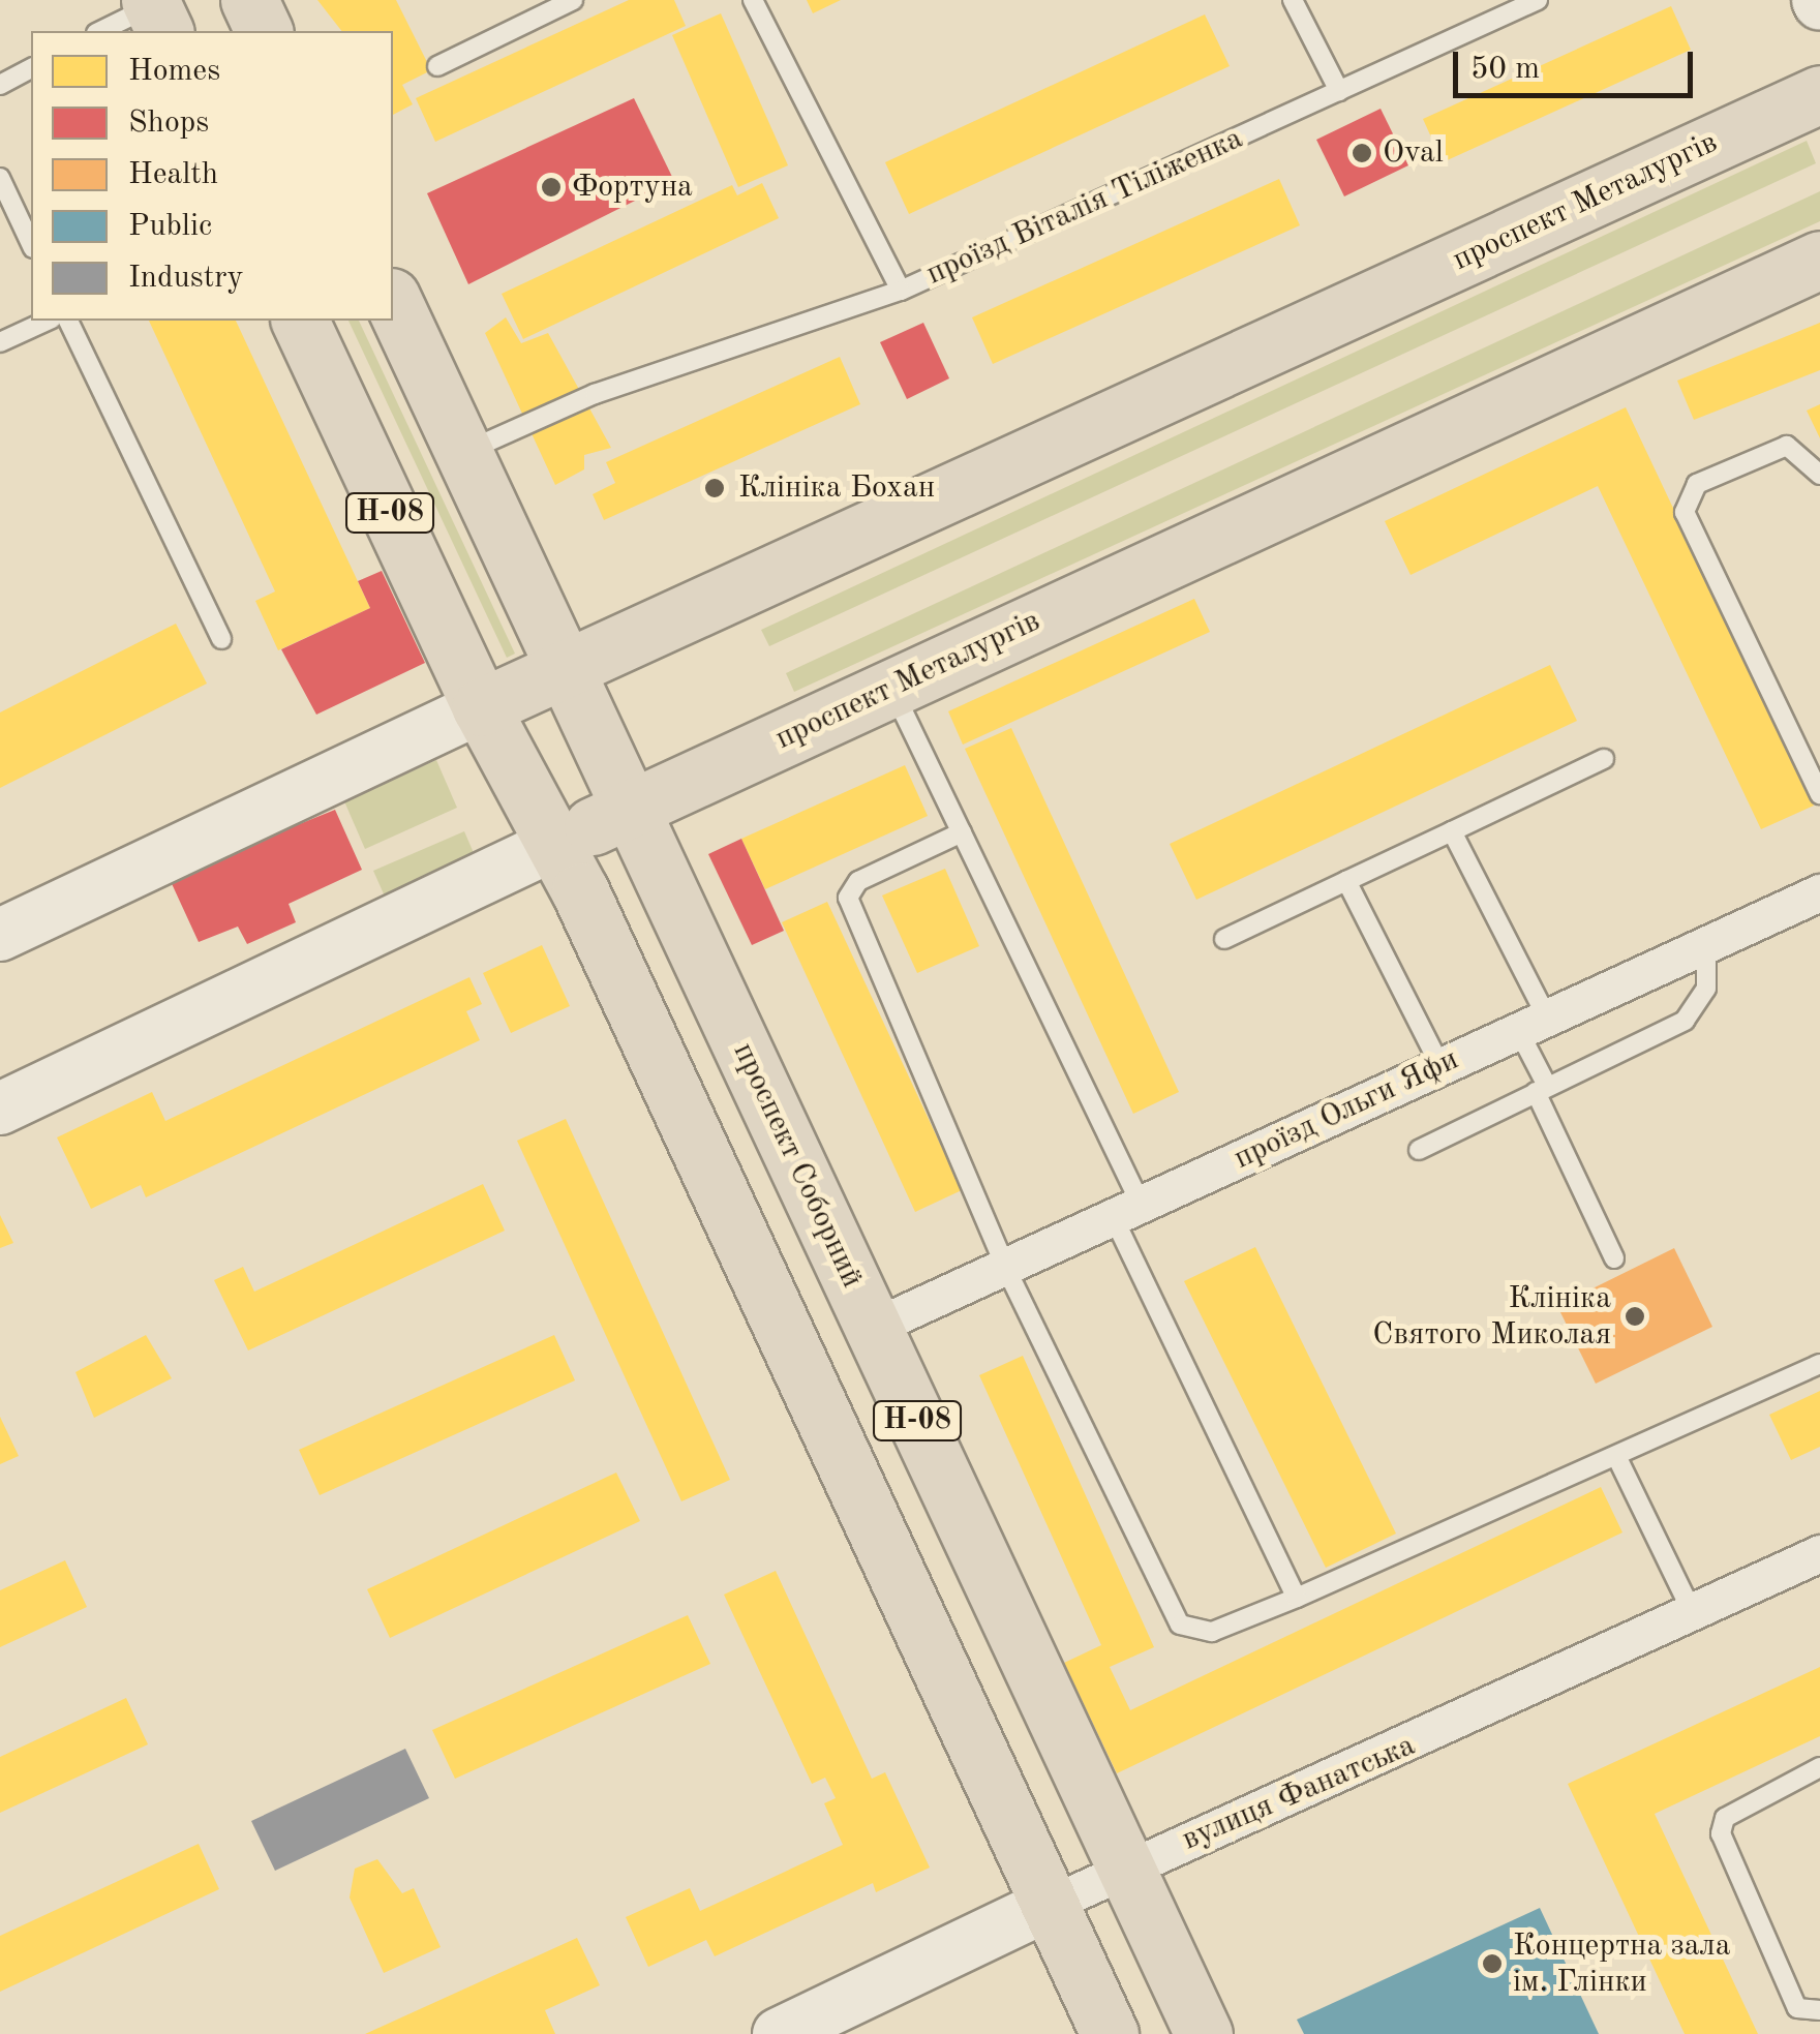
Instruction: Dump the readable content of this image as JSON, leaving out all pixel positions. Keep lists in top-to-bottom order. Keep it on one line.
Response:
{"streets":{"main road":["проспект Металургів","Н-08","проспект Соборний","вулиця Фанатська"],"street":["проїзд Ольги Яфи"],"lane":["проїзд Віталія Тіліженка"]},"crossings":[["проспект Металургів","Н-08"],["проспект Металургів","проспект Соборний"],["Н-08","вулиця Фанатська"],["проїзд Ольги Яфи","проспект Соборний"],["проспект Соборний","вулиця Фанатська"]],"places":["Oval","Фортуна","Клініка Бохан","Клініка Святого Миколая","Концертна зала ім. Глінки"],"legend":["Homes","Shops","Health","Public","Industry"],"scale_bar":"50 m"}
